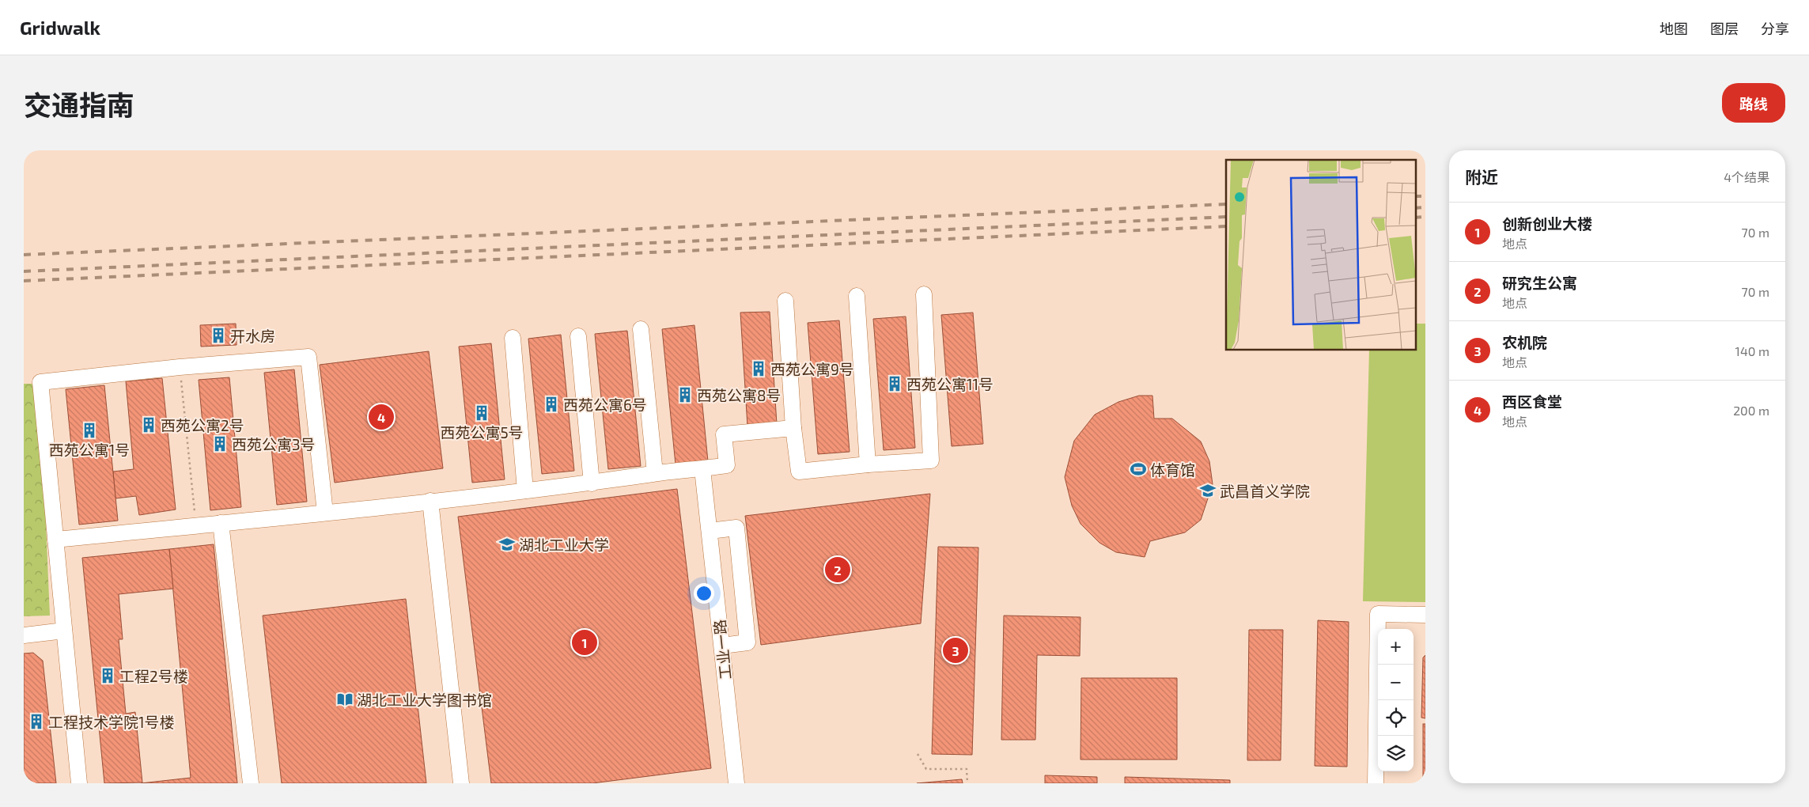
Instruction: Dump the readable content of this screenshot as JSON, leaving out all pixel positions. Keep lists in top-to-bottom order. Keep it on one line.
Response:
{"streets":{"street":["工业一路"]},"places":{"building":["开水房","西苑公寓9号","西苑公寓11号","西苑公寓8号","西苑公寓6号","西苑公寓5号","西苑公寓2号","西苑公寓1号","西苑公寓3号","工程2号楼","工程技术学院1号楼"],"sports":["体育馆"],"school or university":["武昌首义学院","湖北工业大学"],"library":["湖北工业大学图书馆"]},"page":{"header":"Gridwalk","nav":["地图","图层","分享"],"title":"交通指南","buttons":"路线","heading":["附近","4个结果"],"list":[{"mark":"1","name":"创新创业大楼","note":"地点","value":"70 m"},{"mark":"2","name":"研究生公寓","note":"地点","value":"70 m"},{"mark":"3","name":"农机院","note":"地点","value":"140 m"},{"mark":"4","name":"西区食堂","note":"地点","value":"200 m"}],"pins":["4","2","1","3"],"map_buttons":["+","−"]}}
